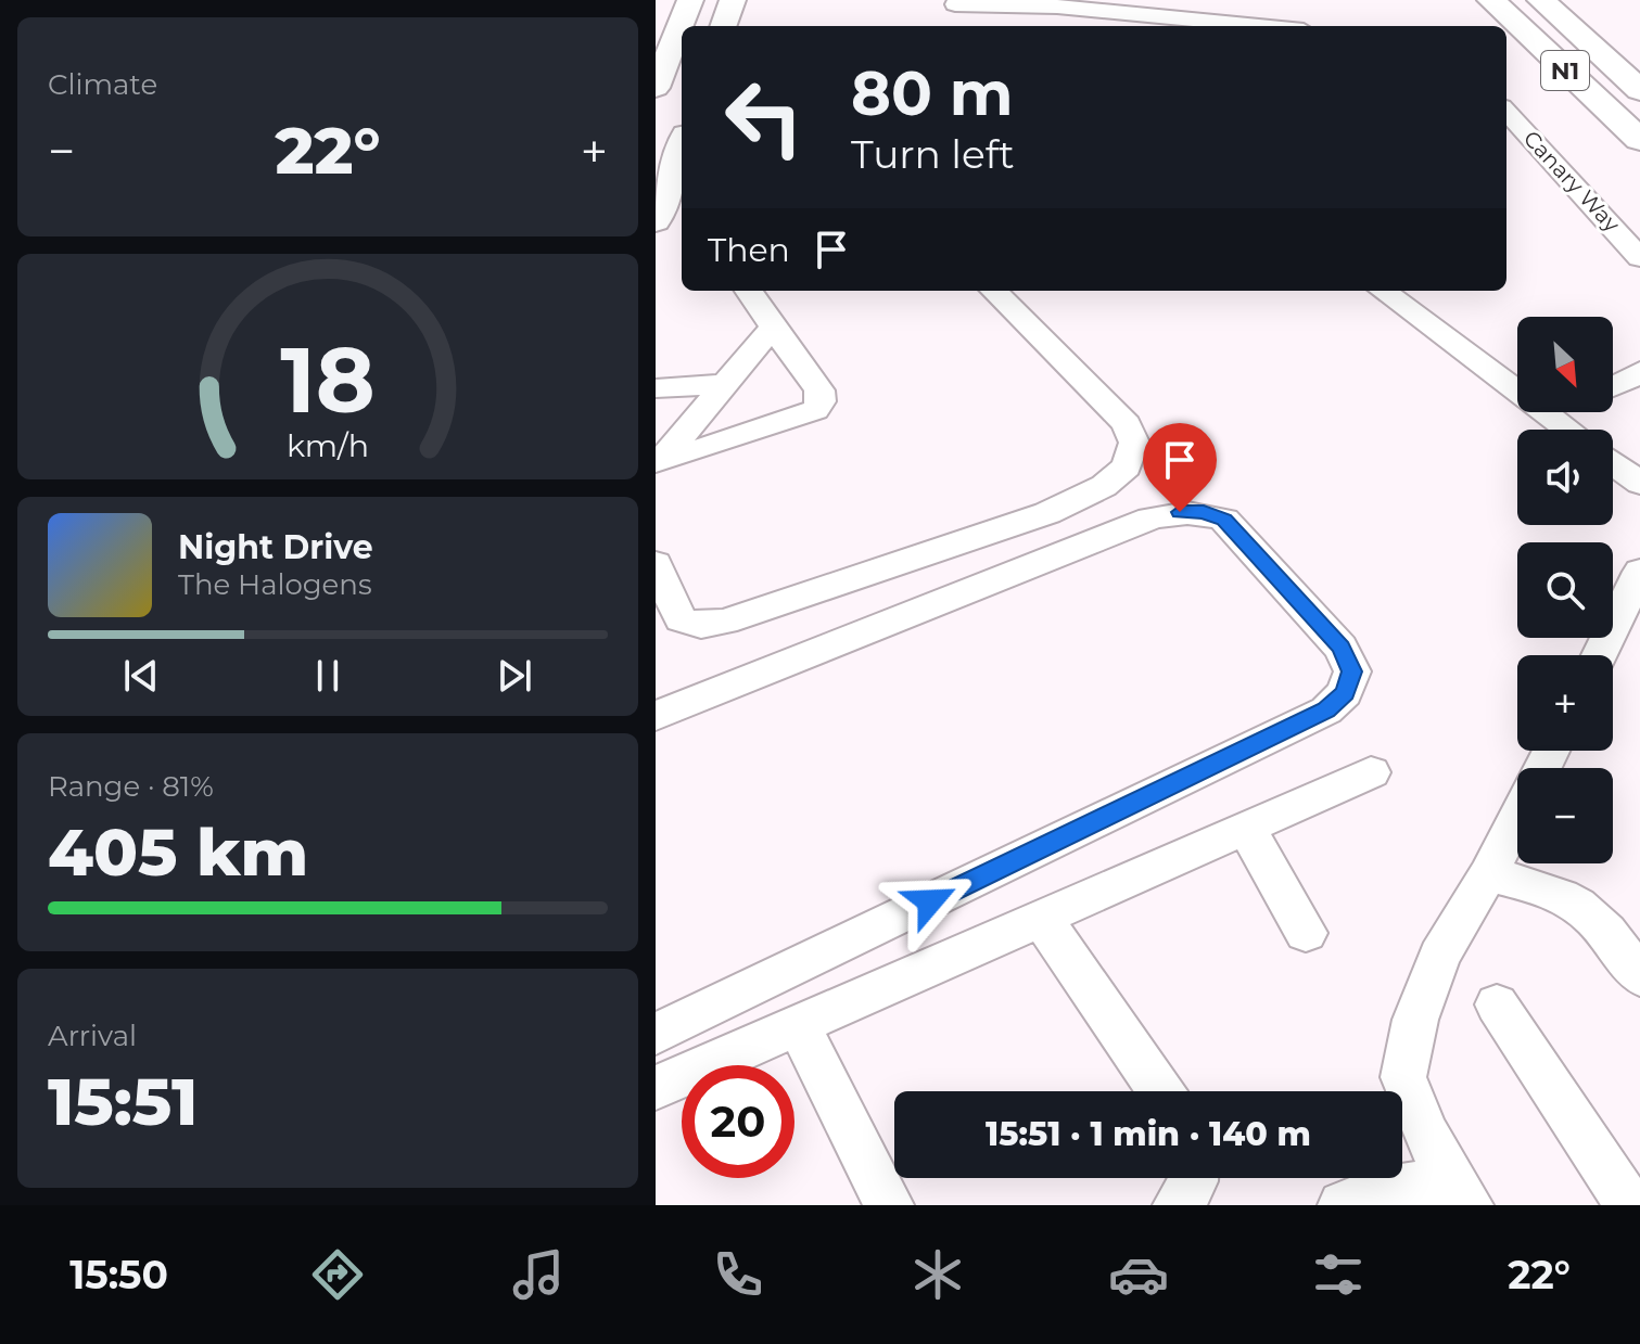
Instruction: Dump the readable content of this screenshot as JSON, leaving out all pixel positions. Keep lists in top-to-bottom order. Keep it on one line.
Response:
{"streets":{"highway":["N1"],"street":["Canary Way"]},"north":"bottom right","page":{"tile":["Climate",["Range · 81%","405 km"],["Arrival","15:51"]],"turn":["80 m","Turn left"],"heat":["−","22°","+"],"then":"Then","map_buttons":["+","−"],"song":["Night Drive","The Halogens"],"limit":"20","trip":"15:51 · 1 min · 140 m","tabs":["15:50","22°"],"gauge":["18","km/h"]}}
